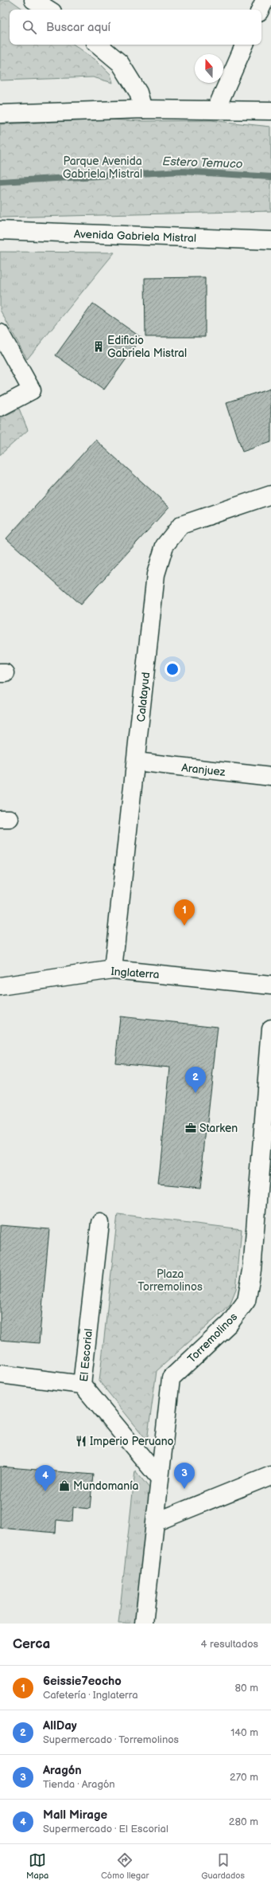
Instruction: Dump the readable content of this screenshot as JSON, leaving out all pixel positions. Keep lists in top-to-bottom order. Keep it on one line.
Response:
{"streets":{"street":["Avenida Gabriela Mistral","Calatayud","Aranjuez","Inglaterra","Torremolinos","El Escorial"]},"crossings":[["Calatayud","Aranjuez"],["Calatayud","Inglaterra"],["Torremolinos","El Escorial"]],"water":["Estero Temuco"],"parks":["Parque Avenida Gabriela Mistral","Plaza Torremolinos"],"places":{"building":["Edificio Gabriela Mistral"],"office":["Starken"],"restaurant":["Imperio Peruano"],"shop":["Mundomanía"]},"north":"top","page":{"search":"Buscar aquí","pins":["1","2","3","4"],"heading":["Cerca","4 resultados"],"list":[{"mark":"1","name":"6eissie7eocho","note":"Cafetería · Inglaterra","value":"80 m"},{"mark":"2","name":"AllDay","note":"Supermercado · Torremolinos","value":"140 m"},{"mark":"3","name":"Aragón","note":"Tienda · Aragón","value":"270 m"},{"mark":"4","name":"Mall Mirage","note":"Supermercado · El Escorial","value":"280 m"}],"nav":["Mapa","Cómo llegar","Guardados"]}}
